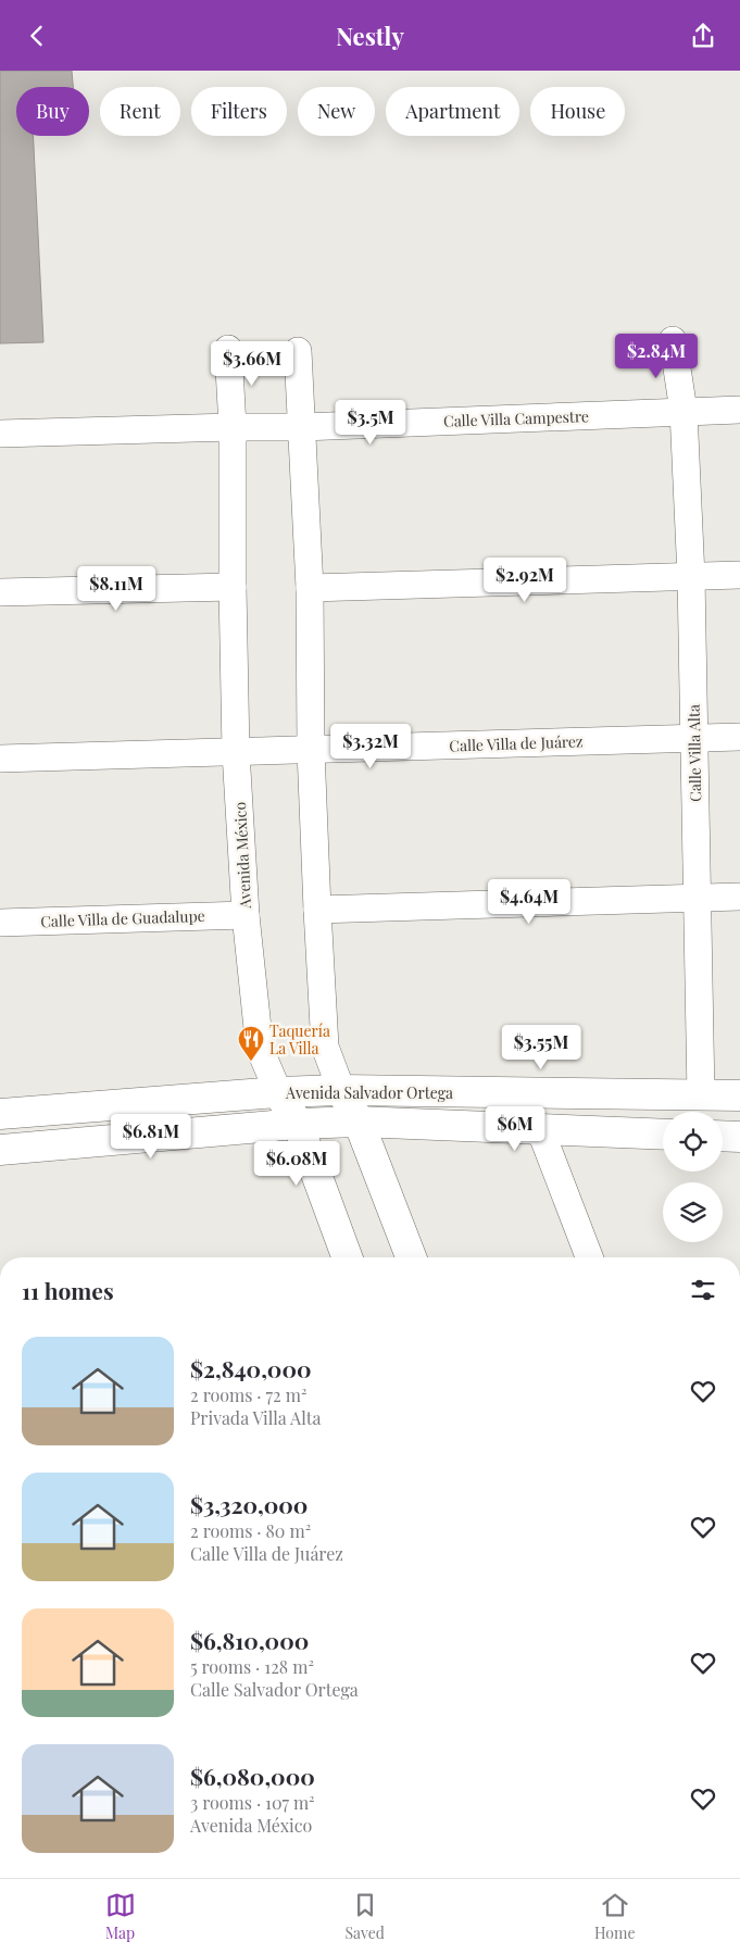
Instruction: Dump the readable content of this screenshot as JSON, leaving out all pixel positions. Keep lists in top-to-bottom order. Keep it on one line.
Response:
{"streets":{"main road":["Avenida México","Avenida Salvador Ortega"],"street":["Calle Villa Campestre","Calle Villa de Juárez","Calle Villa Alta","Calle Villa de Guadalupe"]},"crossings":[["Calle Villa Campestre","Calle Villa Alta"],["Calle Villa Campestre","Avenida México"],["Calle Villa de Juárez","Calle Villa Alta"],["Calle Villa de Juárez","Avenida México"],["Calle Villa Alta","Avenida Salvador Ortega"],["Avenida México","Calle Villa de Guadalupe"],["Avenida México","Avenida Salvador Ortega"]],"places":{"restaurant":["Taquería La Villa"]},"page":{"header":"Nestly","chip":["Buy","Rent","Filters","New","Apartment","House"],"price":["$2.84M","$3.66M","$3.5M","$2.92M","$8.11M","$3.32M","$4.64M","$3.55M","$6M","$6.81M","$6.08M"],"heading":"11 homes","list":[{"name":"$2,840,000","note":"2 rooms · 72 m² · Privada Villa Alta"},{"name":"$3,320,000","note":"2 rooms · 80 m² · Calle Villa de Juárez"},{"name":"$6,810,000","note":"5 rooms · 128 m² · Calle Salvador Ortega"},{"name":"$6,080,000","note":"3 rooms · 107 m² · Avenida México"}],"tabs":["Map","Saved","Home"]}}
